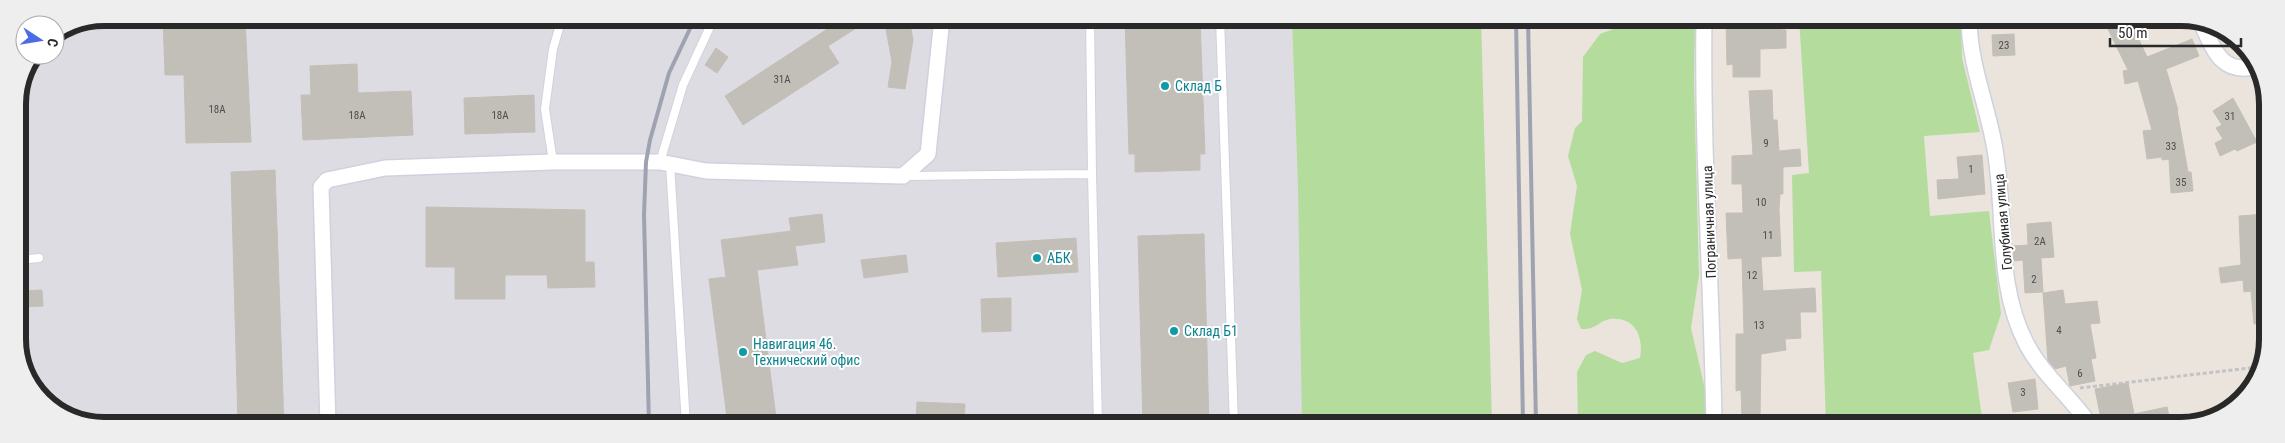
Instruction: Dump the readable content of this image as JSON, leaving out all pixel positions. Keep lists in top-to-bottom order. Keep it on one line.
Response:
{"streets":{"street":["Пограничная улица","Голубиная улица"]},"places":["Склад Б","АБК","Склад Б1","Навигация 46. Технический офис"],"house_numbers":["23","31А","18А","18А","18А","31","9","33","1","35","10","11","2А","12","2","13","4","6","3"],"scale_bar":"50 m","north":"right"}
